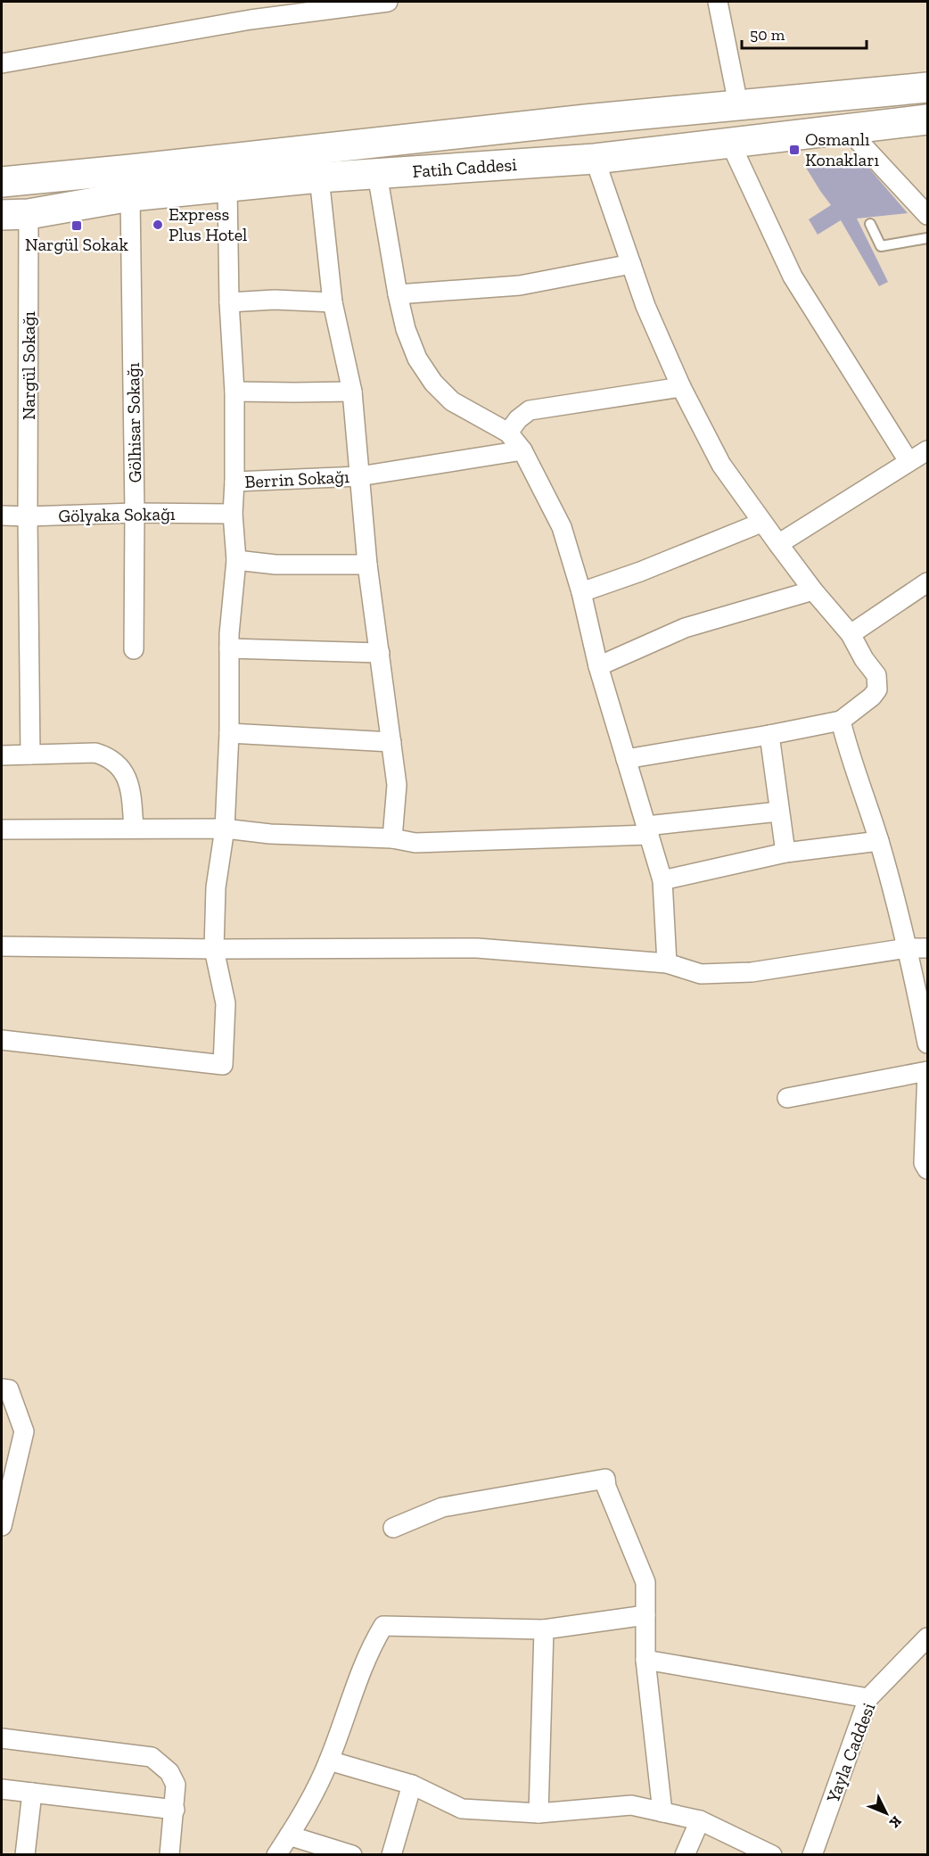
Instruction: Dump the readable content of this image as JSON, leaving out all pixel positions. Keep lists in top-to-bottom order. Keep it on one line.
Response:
{"streets":{"main road":["Fatih Caddesi"],"street":["Nargül Sokağı","Gölhisar Sokağı","Berrin Sokağı","Gölyaka Sokağı","Yayla Caddesi"]},"crossings":[["Fatih Caddesi","Nargül Sokağı"],["Fatih Caddesi","Gölhisar Sokağı"],["Nargül Sokağı","Gölyaka Sokağı"],["Gölhisar Sokağı","Gölyaka Sokağı"]],"places":{"transit":["Osmanlı Konakları","Nargül Sokak"],"other":["Express Plus Hotel"]},"scale_bar":"50 m","north":"bottom right"}
